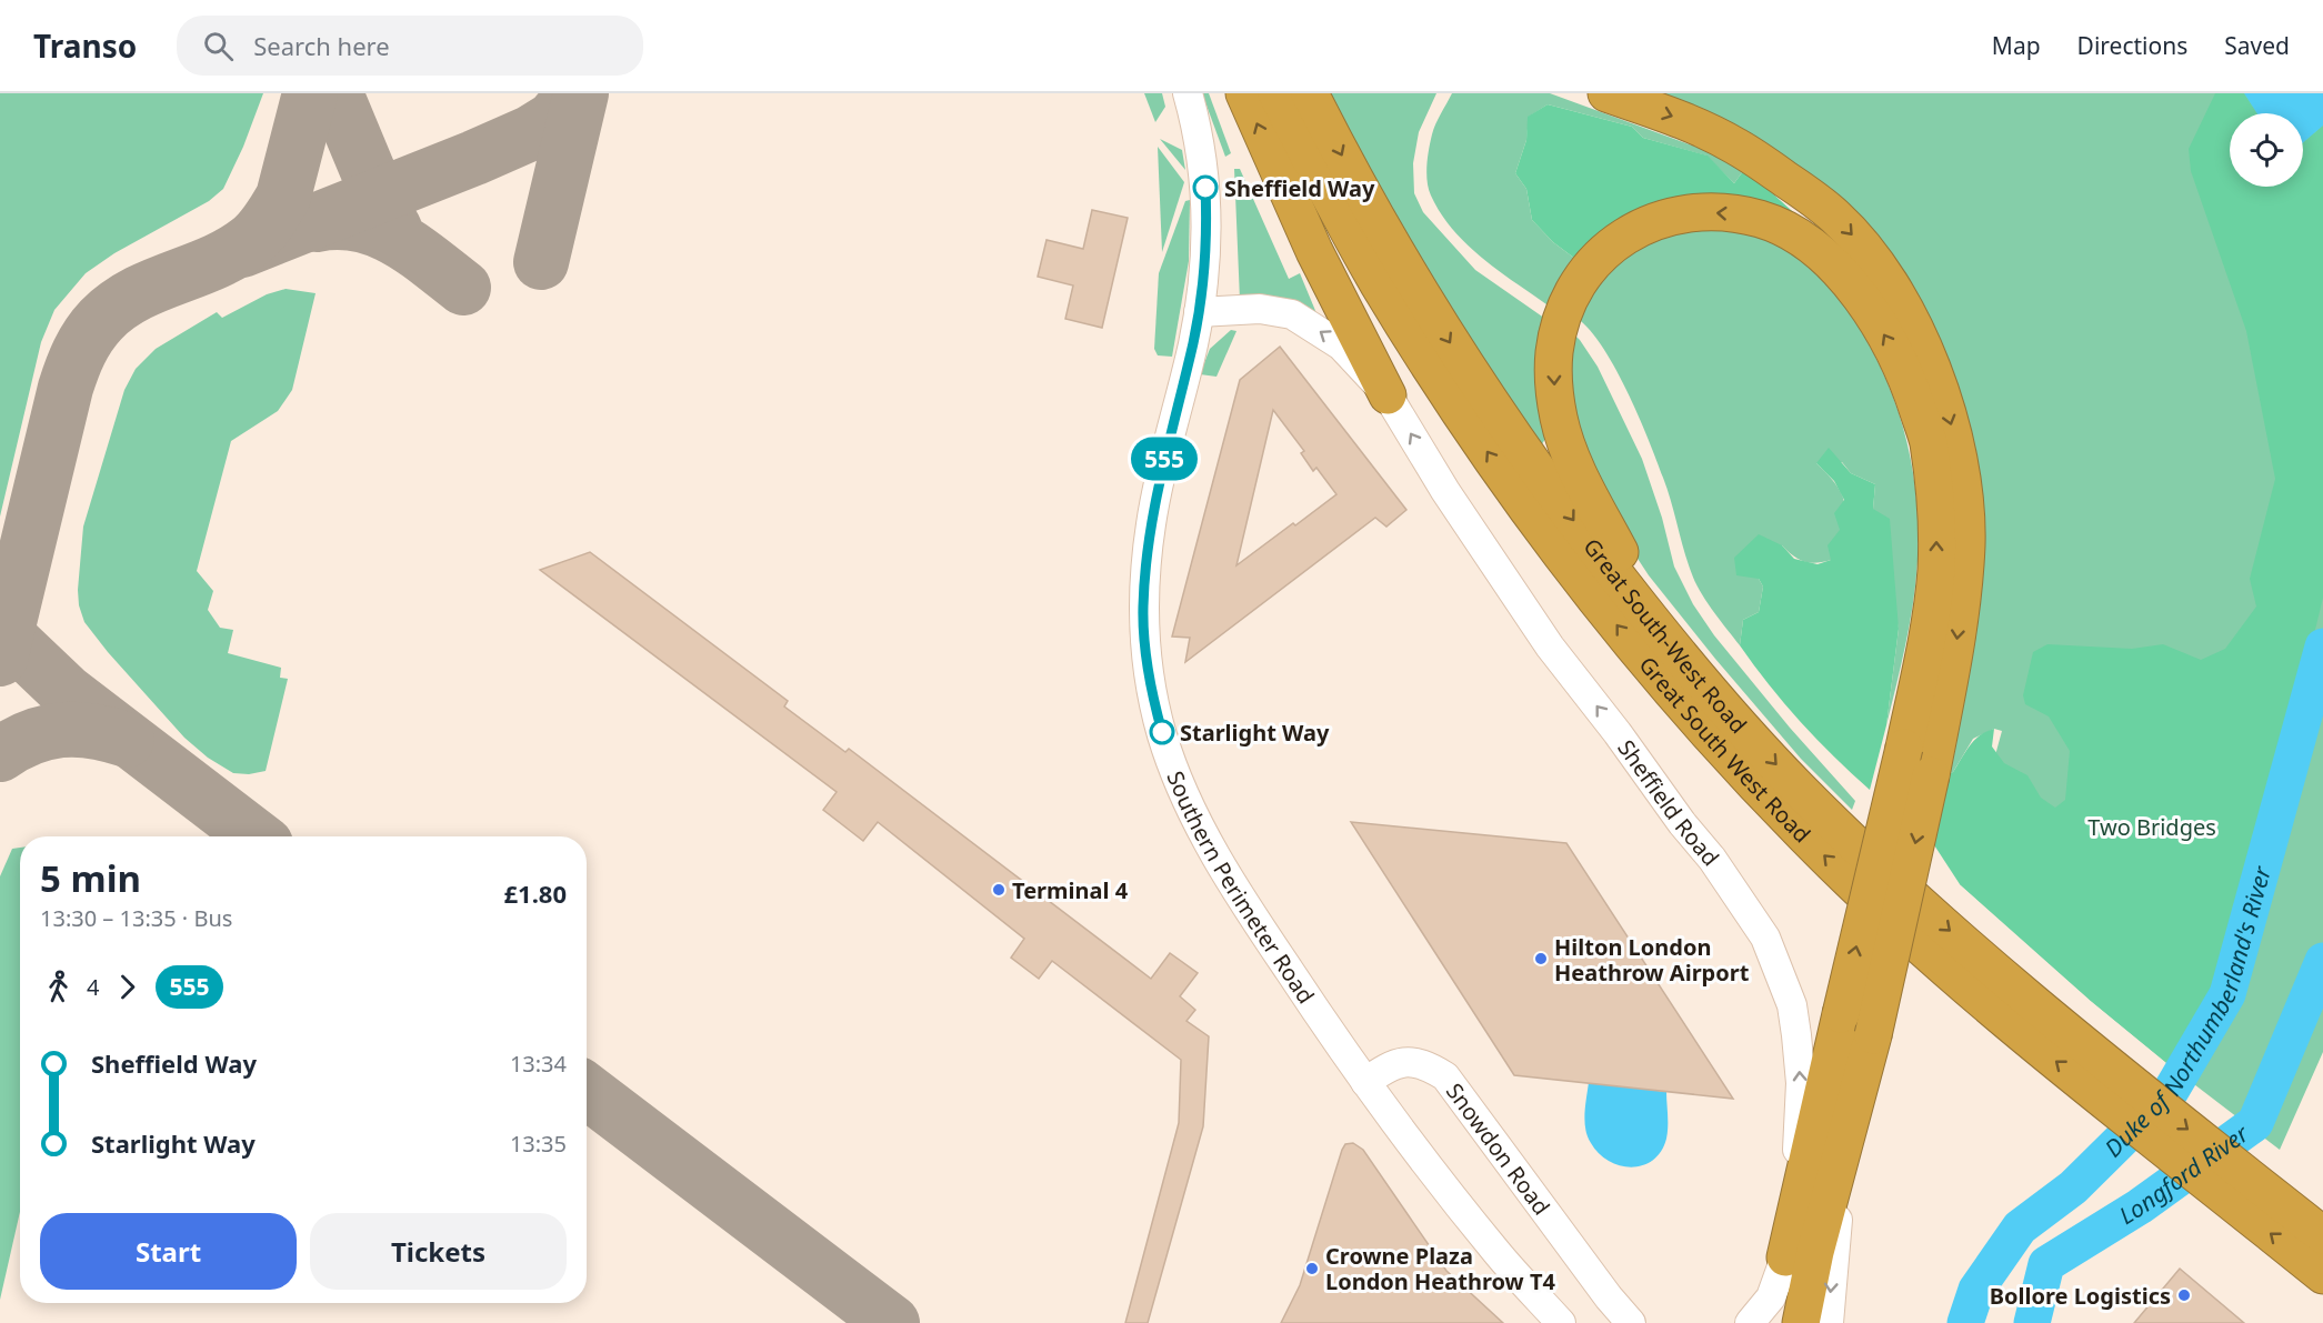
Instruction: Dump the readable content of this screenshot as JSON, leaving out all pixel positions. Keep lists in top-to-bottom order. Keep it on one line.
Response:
{"streets":{"highway":["Great South-West Road","Great South West Road"],"street":["Sheffield Road","Southern Perimeter Road","Snowdon Road"]},"crossings":[["Great South-West Road","Great South West Road"],["Southern Perimeter Road","Snowdon Road"]],"one_way":["Great South-West Road","Great South West Road","Sheffield Road"],"water":["Duke of Northumberland's River","Longford River"],"parks":["Two Bridges"],"places":["Sheffield Way","Starlight Way","Terminal 4","Hilton London Heathrow Airport","Crowne Plaza London Heathrow T4","Bollore Logistics"],"lines":["bus line 555"],"page":{"header":"Transo","search":"Search here","nav":["Map","Directions","Saved"],"on_map":"555","heading":["5 min","13:30 – 13:35 · Bus","£1.80"],"legs":["4","555"],"list":[{"name":"Sheffield Way","value":"13:34"},{"name":"Starlight Way","value":"13:35"}],"buttons":["Start","Tickets"]}}
